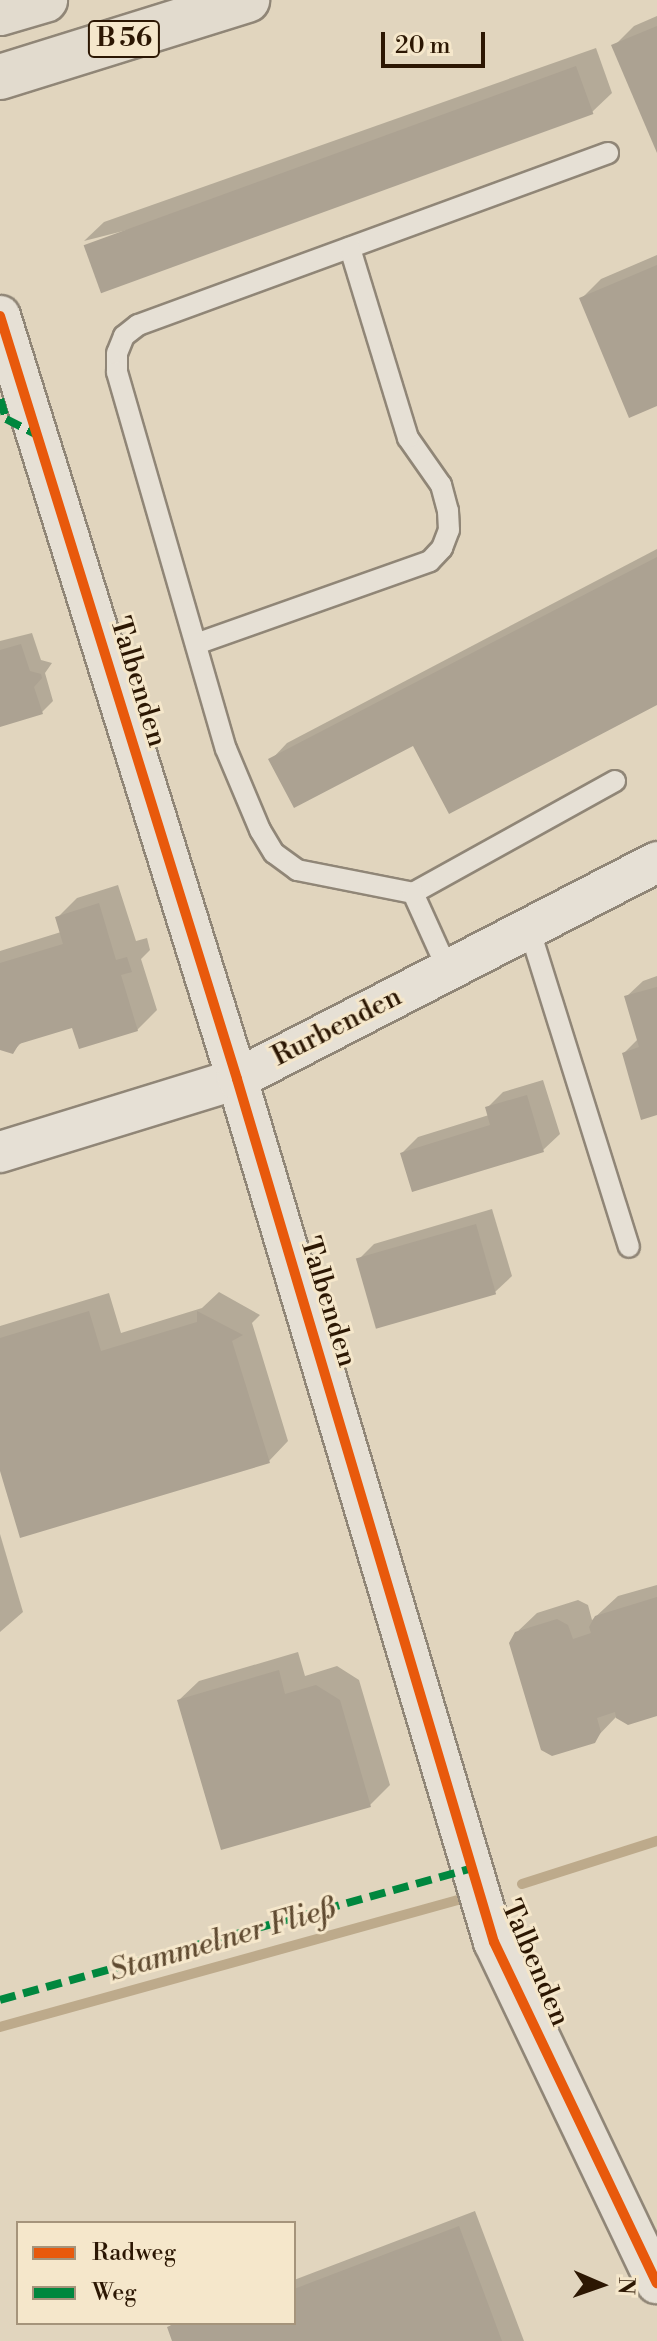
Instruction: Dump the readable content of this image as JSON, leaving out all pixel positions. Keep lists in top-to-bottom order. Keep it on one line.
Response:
{"streets":{"main road":["B 56"],"street":["Talbenden","Rurbenden"]},"crossings":[["Talbenden","Rurbenden"]],"water":["Stammelner Fließ"],"legend":["Radweg","Weg"],"scale_bar":"20 m","north":"right"}
